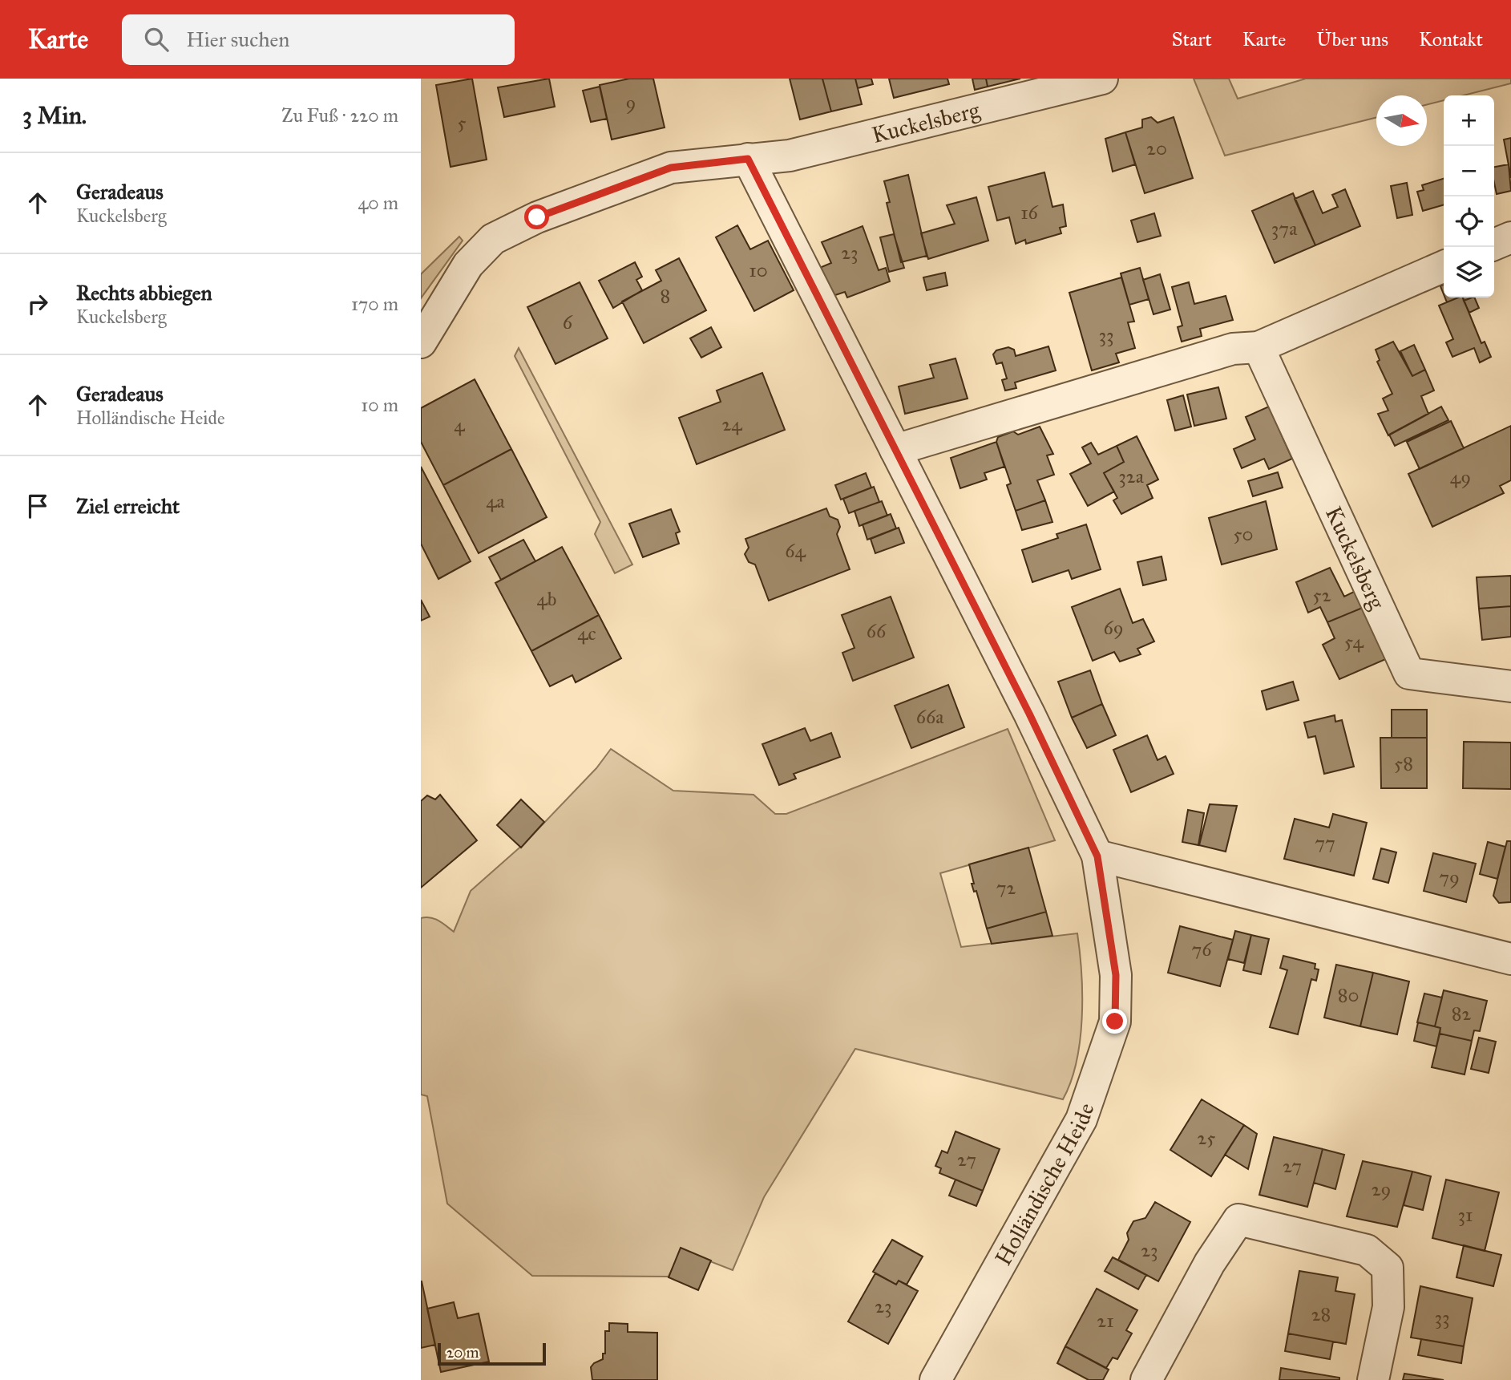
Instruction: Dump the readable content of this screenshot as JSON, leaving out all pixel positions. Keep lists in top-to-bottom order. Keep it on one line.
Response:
{"streets":{"street":["Kuckelsberg","Holländische Heide"]},"house_numbers":["9","5","20","16","37a","23","10","8","6","33","24","4","32a","49","4a","50","64","52","4b","69","66","4c","54","66a","58","77","79","72","76","80","82","25","27","27","29","31","23","23","28","33","21"],"scale_bar":"20 m","north":"right","page":{"header":"Karte","search":"Hier suchen","nav":["Start","Karte","Über uns","Kontakt"],"heading":["3 Min.","Zu Fuß · 220 m"],"map_buttons":["+","−"],"list":[["Geradeaus","Kuckelsberg","40 m"],["Rechts abbiegen","Kuckelsberg","170 m"],["Geradeaus","Holländische Heide","10 m"],"Ziel erreicht"],"scale":"20 m"}}
